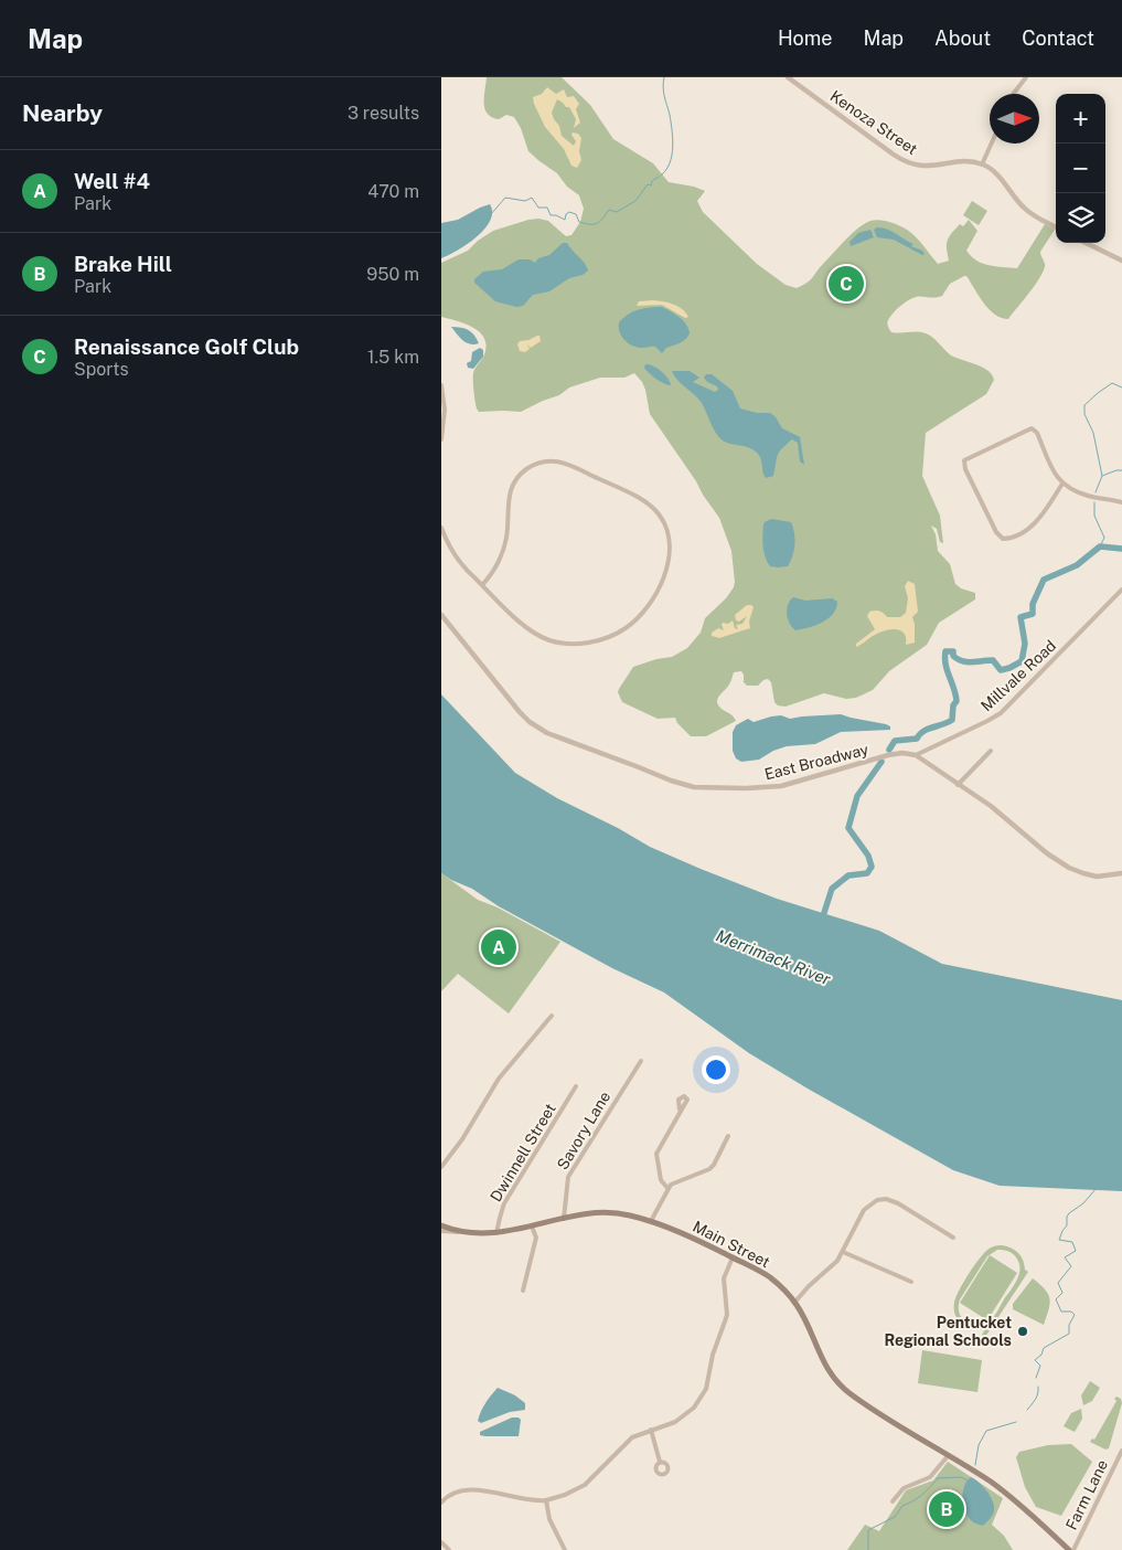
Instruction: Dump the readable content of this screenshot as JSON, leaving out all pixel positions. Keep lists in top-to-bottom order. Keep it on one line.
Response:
{"streets":{"main road":["Main Street"],"street":["Kenoza Street","Millvale Road","East Broadway","Savory Lane","Dwinnell Street","Farm Lane"]},"crossings":[["Millvale Road","East Broadway"],["Savory Lane","Main Street"],["Dwinnell Street","Main Street"],["Main Street","Farm Lane"]],"water":["Merrimack River"],"places":["Pentucket Regional Schools"],"north":"right","page":{"header":"Map","nav":["Home","Map","About","Contact"],"heading":["Nearby","3 results"],"map_buttons":["+","−"],"list":[{"mark":"A","name":"Well #4","note":"Park","value":"470 m"},{"mark":"B","name":"Brake Hill","note":"Park","value":"950 m"},{"mark":"C","name":"Renaissance Golf Club","note":"Sports","value":"1.5 km"}],"pins":["C","A","B"]}}
